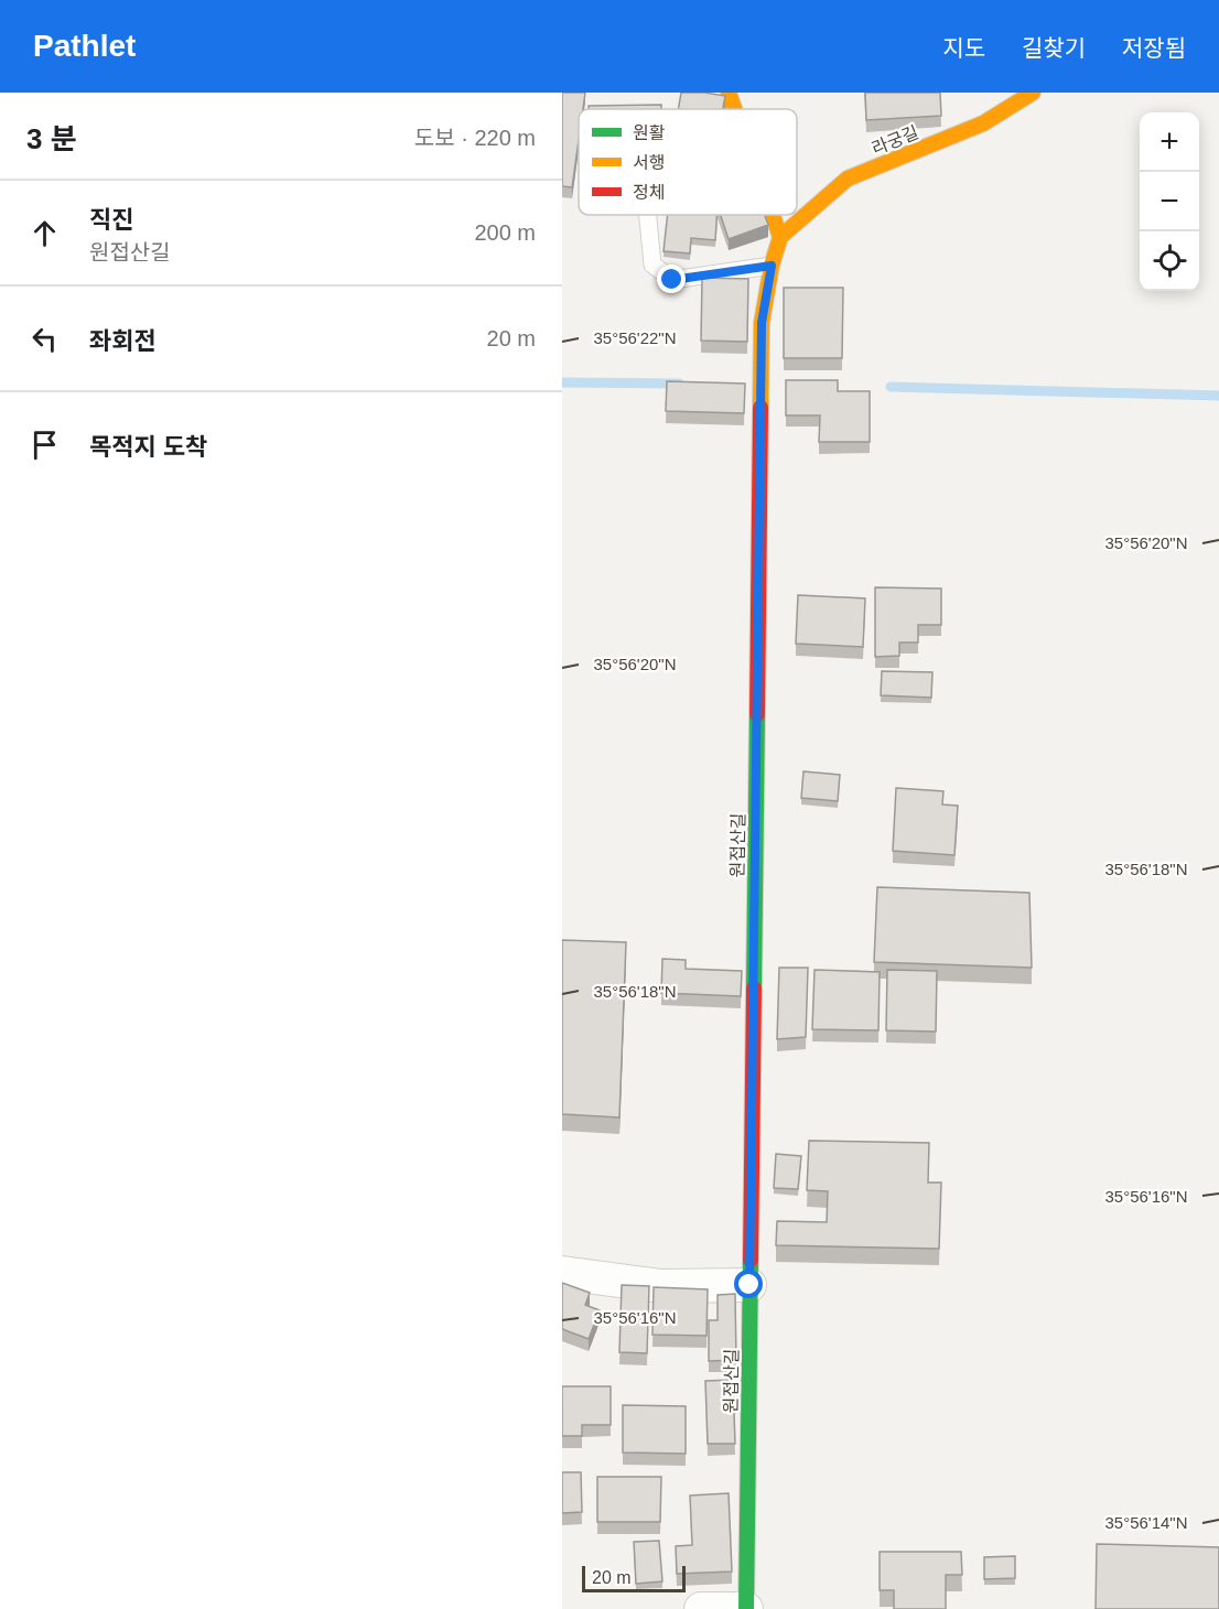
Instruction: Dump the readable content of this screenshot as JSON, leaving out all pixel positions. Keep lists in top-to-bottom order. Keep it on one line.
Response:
{"streets":{"street":["라궁길","원접산길"]},"crossings":[["라궁길","원접산길"]],"legend":["원활","서행","정체"],"scale_bar":"20 m","page":{"header":"Pathlet","nav":["지도","길찾기","저장됨"],"heading":["3 분","도보 · 220 m"],"map_buttons":["+","−"],"list":[["직진","원접산길","200 m"],["좌회전","20 m"],"목적지 도착"],"scale":"20 m"},"coordinates":["35°56'22\"N","35°56'20\"N","35°56'18\"N","35°56'16\"N","35°56'14\"N"]}
